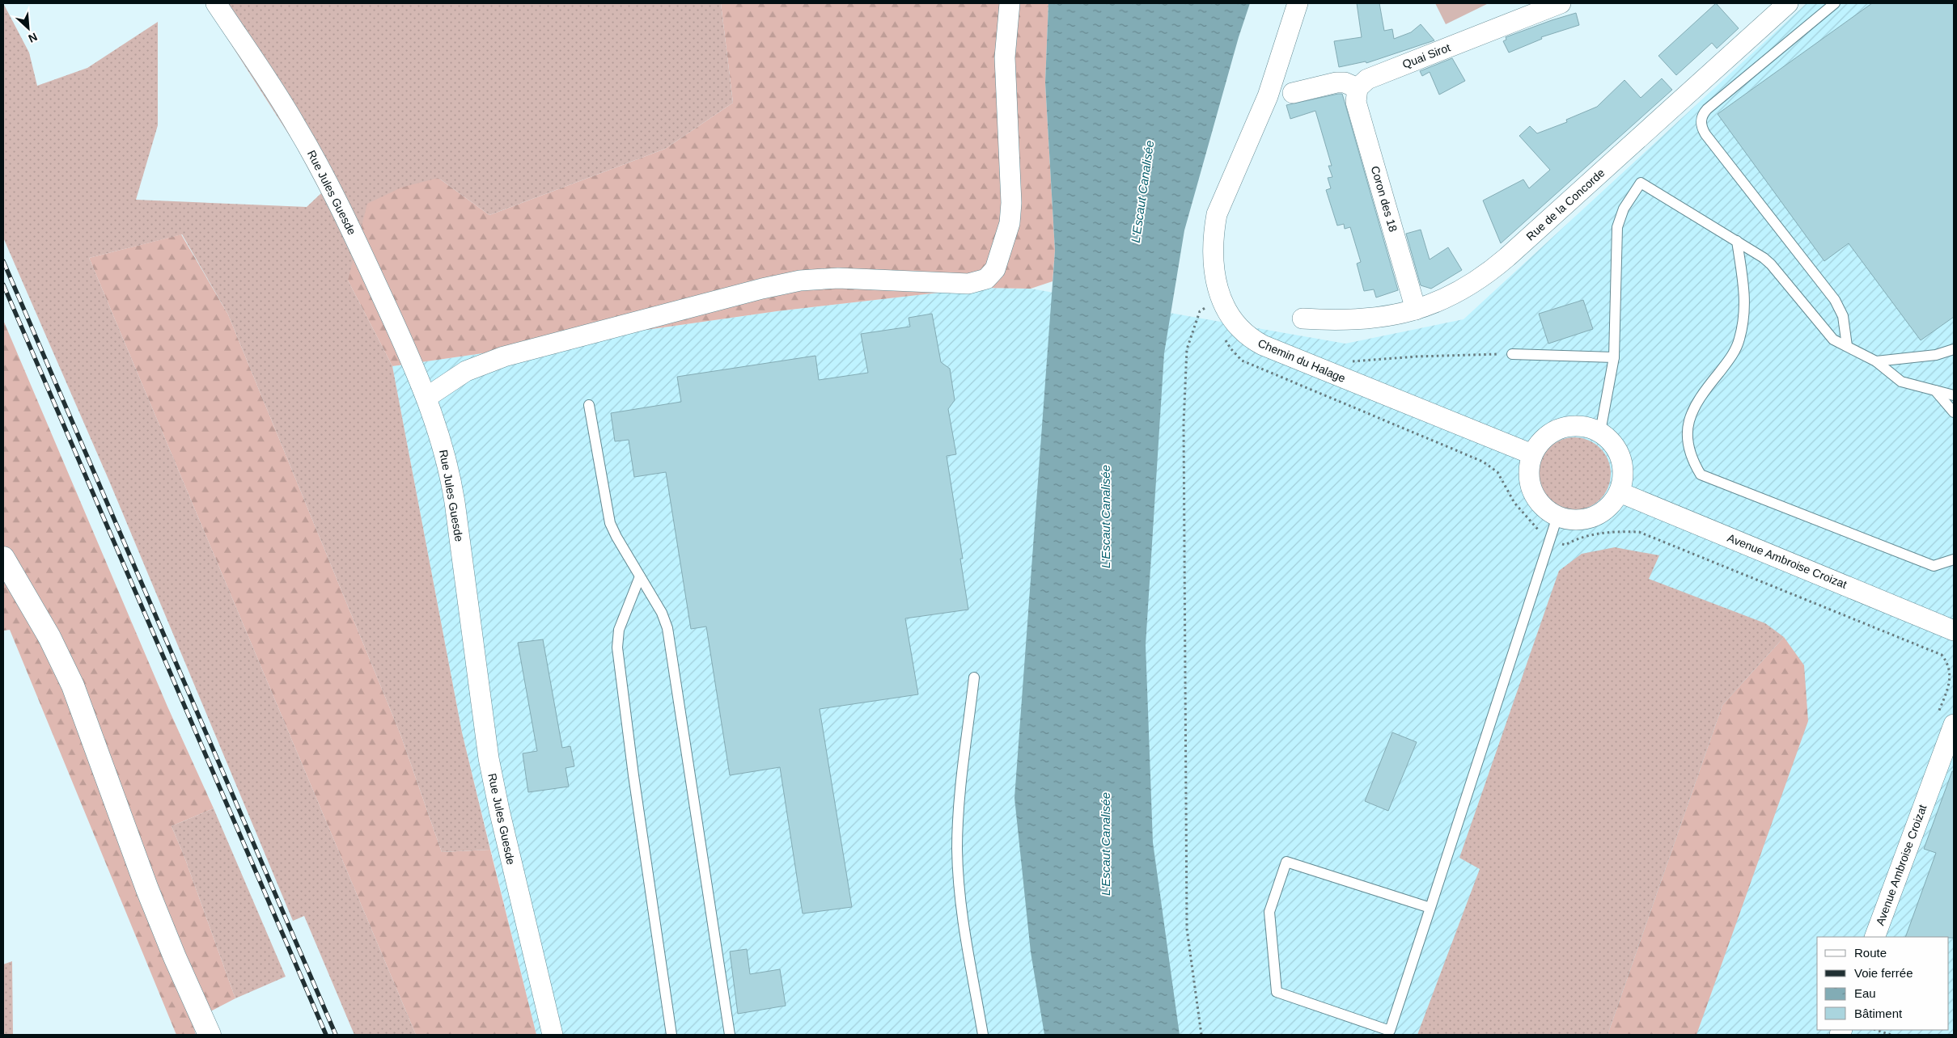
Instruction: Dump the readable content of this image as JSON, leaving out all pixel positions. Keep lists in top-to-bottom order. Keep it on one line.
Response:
{"streets":{"street":["Quai Sirot","Rue Jules Guesde","Coron des 18","Rue de la Concorde","Chemin du Halage","Avenue Ambroise Croizat"]},"crossings":[["Quai Sirot","Coron des 18"],["Coron des 18","Rue de la Concorde"],["Chemin du Halage","Avenue Ambroise Croizat"]],"water":["L'Escaut Canalisée"],"legend":["Route","Voie ferrée","Eau","Bâtiment"],"north":"bottom right"}
